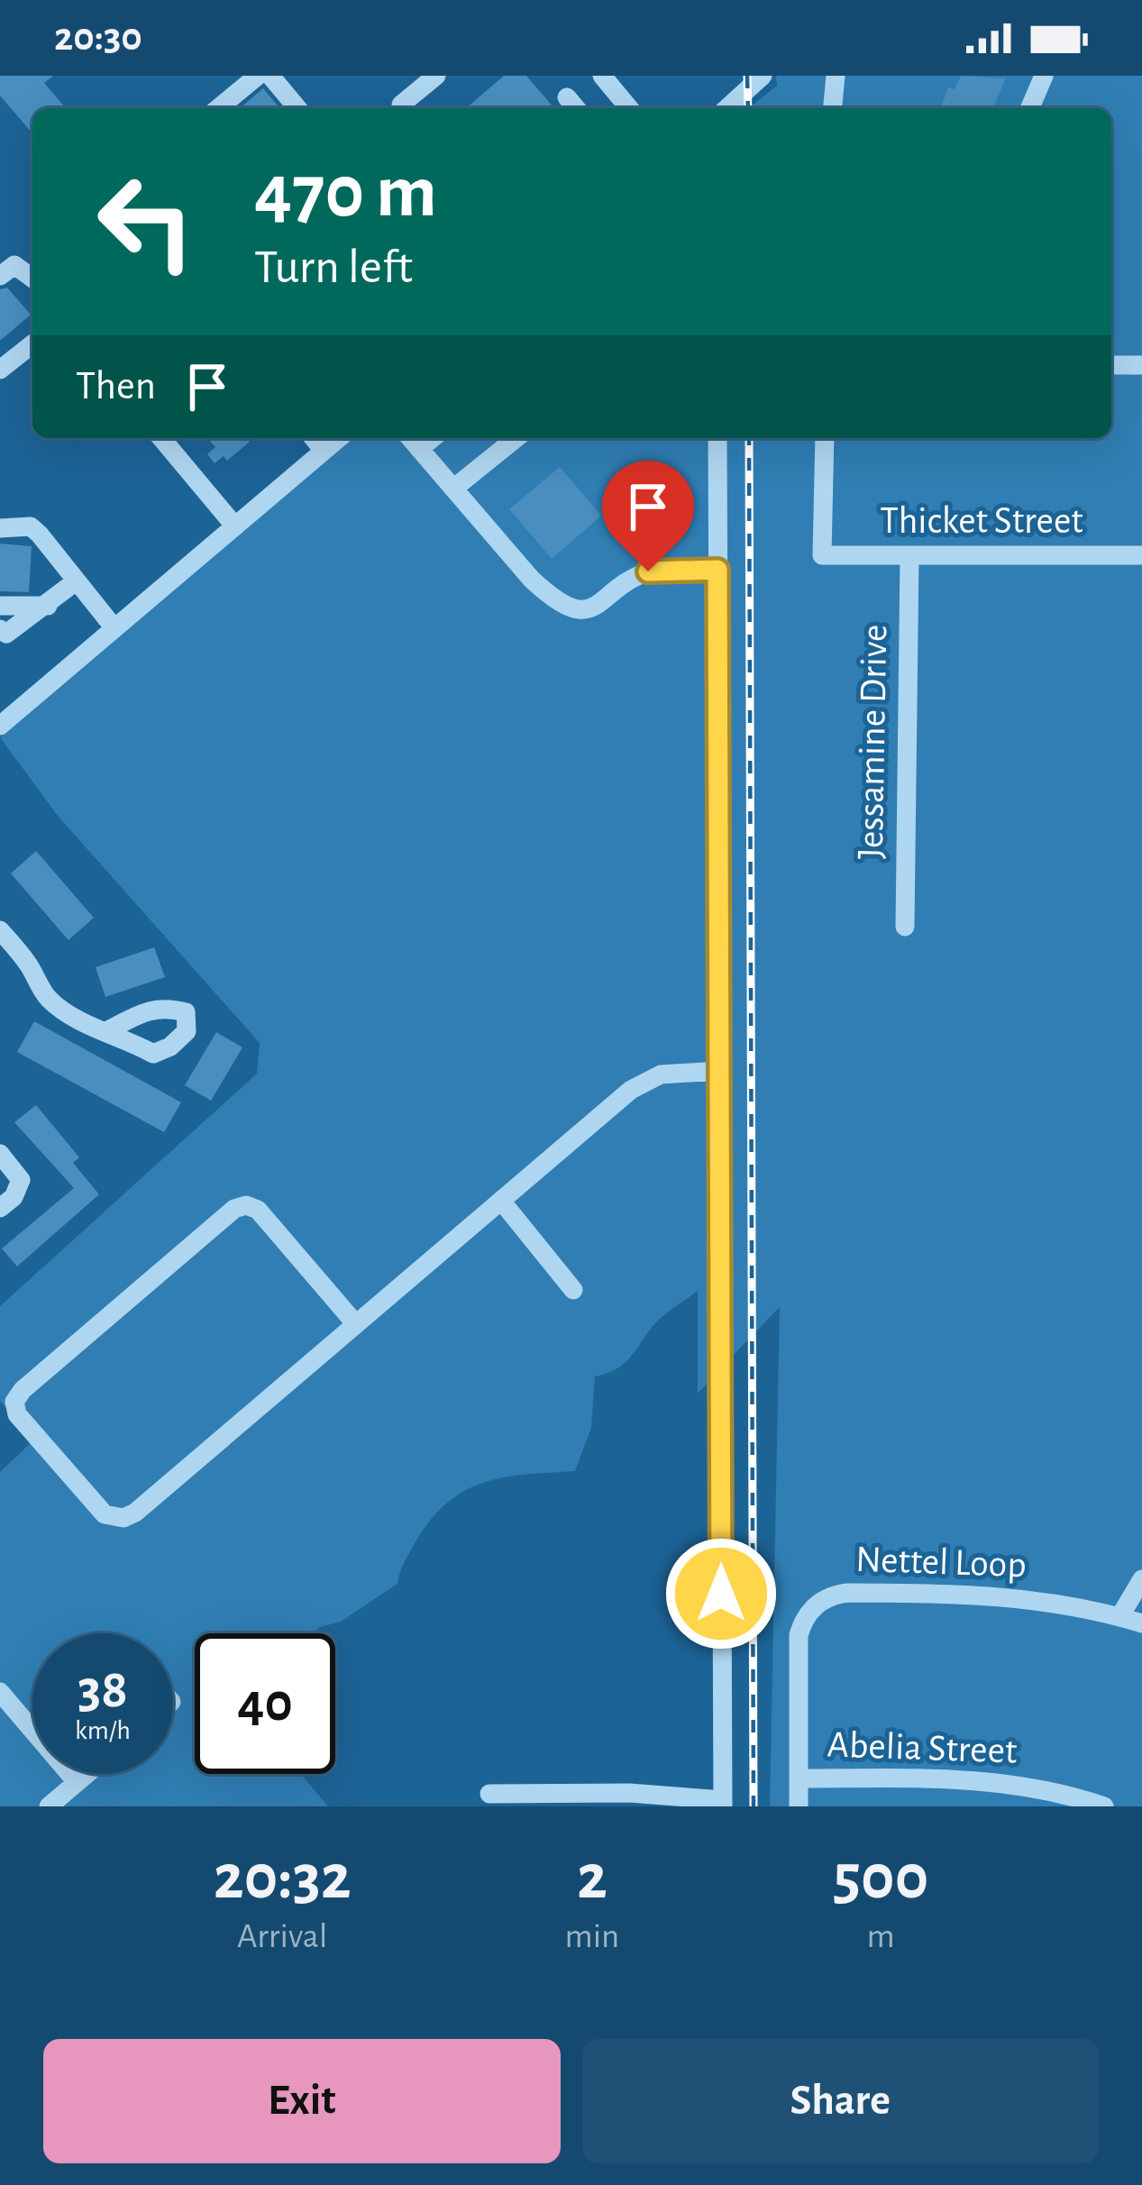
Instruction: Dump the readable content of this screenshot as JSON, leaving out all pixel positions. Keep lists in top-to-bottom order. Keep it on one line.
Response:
{"streets":{"street":["Thicket Street","Jessamine Drive","Nettel Loop","Abelia Street"]},"crossings":[["Thicket Street","Jessamine Drive"],["Nettel Loop","Abelia Street"]],"page":{"status":"20:30","turn":["470 m","Turn left"],"then":"Then","speed":"38 km/h","limit":"40","eta":["20:32","Arrival","2","min","500","m"],"buttons":["Exit","Share"]}}
